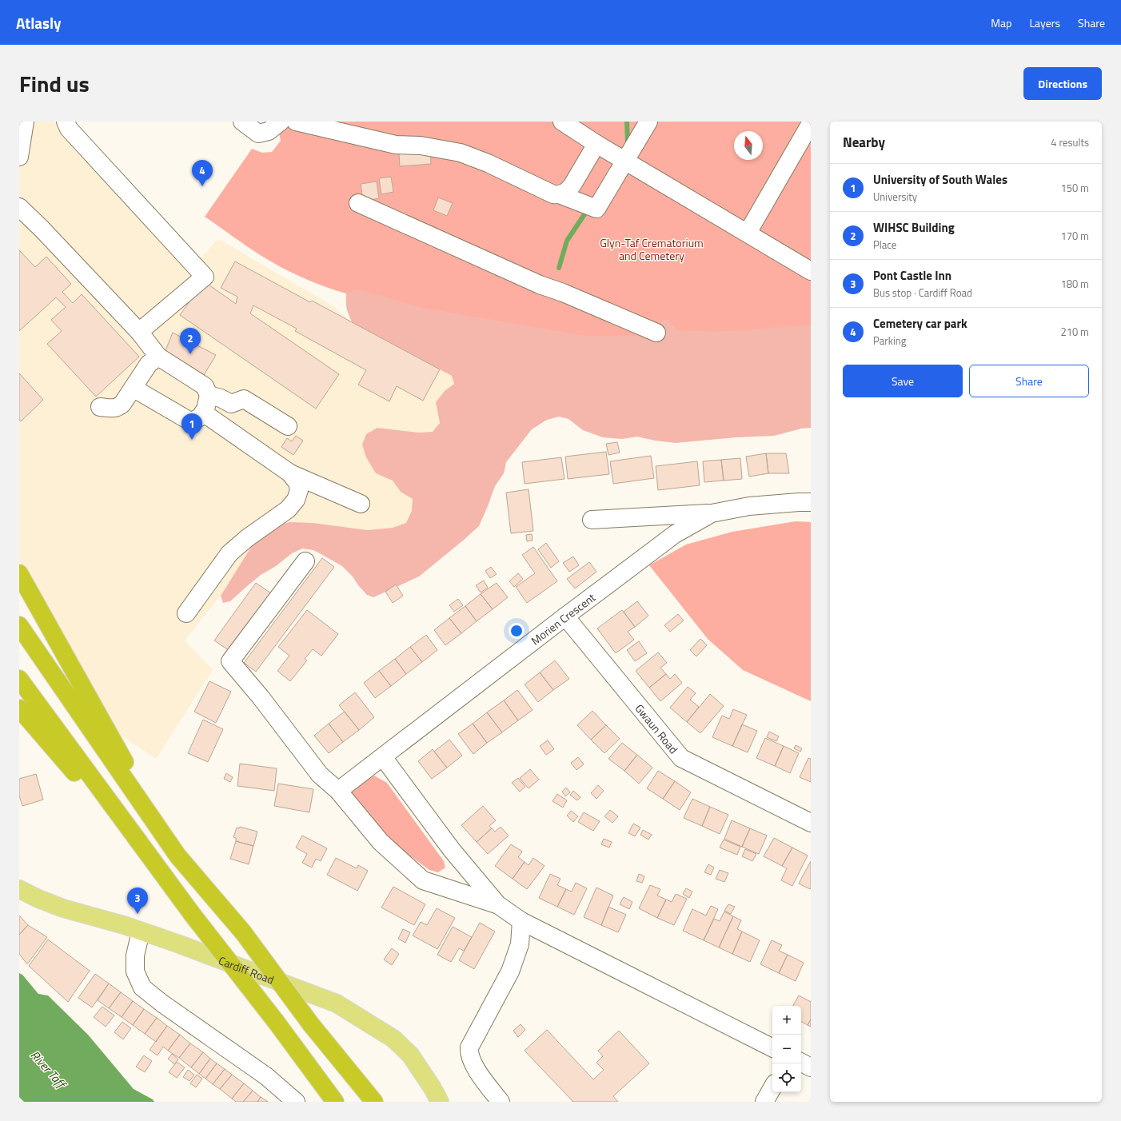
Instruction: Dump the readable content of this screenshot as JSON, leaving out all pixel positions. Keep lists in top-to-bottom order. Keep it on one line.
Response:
{"streets":{"main road":["Cardiff Road"],"street":["Morien Crescent","Gwaun Road"]},"crossings":[["Morien Crescent","Gwaun Road"]],"water":["River Taff"],"parks":["Glyn-Taf Crematorium and Cemetery"],"north":"top","page":{"header":"Atlasly","nav":["Map","Layers","Share"],"title":"Find us","buttons":["Directions",["Save","Share"]],"heading":["Nearby","4 results"],"pins":["4","2","1","3"],"list":[{"mark":"1","name":"University of South Wales","note":"University","value":"150 m"},{"mark":"2","name":"WIHSC Building","note":"Place","value":"170 m"},{"mark":"3","name":"Pont Castle Inn","note":"Bus stop · Cardiff Road","value":"180 m"},{"mark":"4","name":"Cemetery car park","note":"Parking","value":"210 m"}],"map_buttons":["+","−"]}}
